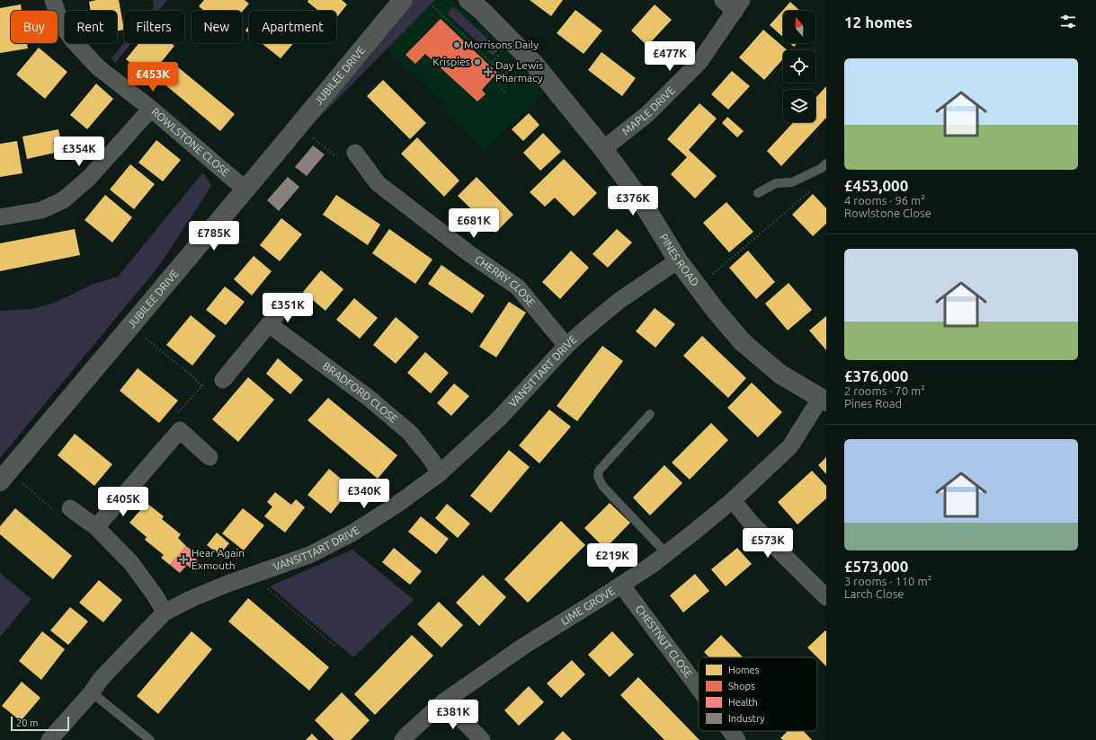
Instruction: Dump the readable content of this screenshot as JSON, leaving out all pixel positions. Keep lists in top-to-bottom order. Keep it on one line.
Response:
{"streets":{"street":["JUBILEE DRIVE","MAPLE DRIVE","ROWLSTONE CLOSE","PINES ROAD","CHERRY CLOSE","VANSITTART DRIVE","BRADFORD CLOSE","LIME GROVE","CHESTNUT CLOSE"]},"crossings":[["JUBILEE DRIVE","ROWLSTONE CLOSE"],["MAPLE DRIVE","PINES ROAD"],["PINES ROAD","VANSITTART DRIVE"],["PINES ROAD","LIME GROVE"],["CHERRY CLOSE","VANSITTART DRIVE"],["VANSITTART DRIVE","BRADFORD CLOSE"],["LIME GROVE","CHESTNUT CLOSE"]],"places":{"other":["Morrisons Daily","Krispies"],"health":["Day Lewis Pharmacy","Hear Again Exmouth"]},"legend":["Homes","Shops","Health","Industry"],"scale_bar":"20 m","north":"top","page":{"heading":"12 homes","chip":["Buy","Rent","Filters","New","Apartment"],"price":["£477K","£453K","£354K","£376K","£681K","£785K","£351K","£340K","£405K","£573K","£219K","£381K"],"list":[{"name":"£453,000","note":"4 rooms · 96 m² · Rowlstone Close"},{"name":"£376,000","note":"2 rooms · 70 m² · Pines Road"},{"name":"£573,000","note":"3 rooms · 110 m² · Larch Close"}],"scale":"20 m"}}
